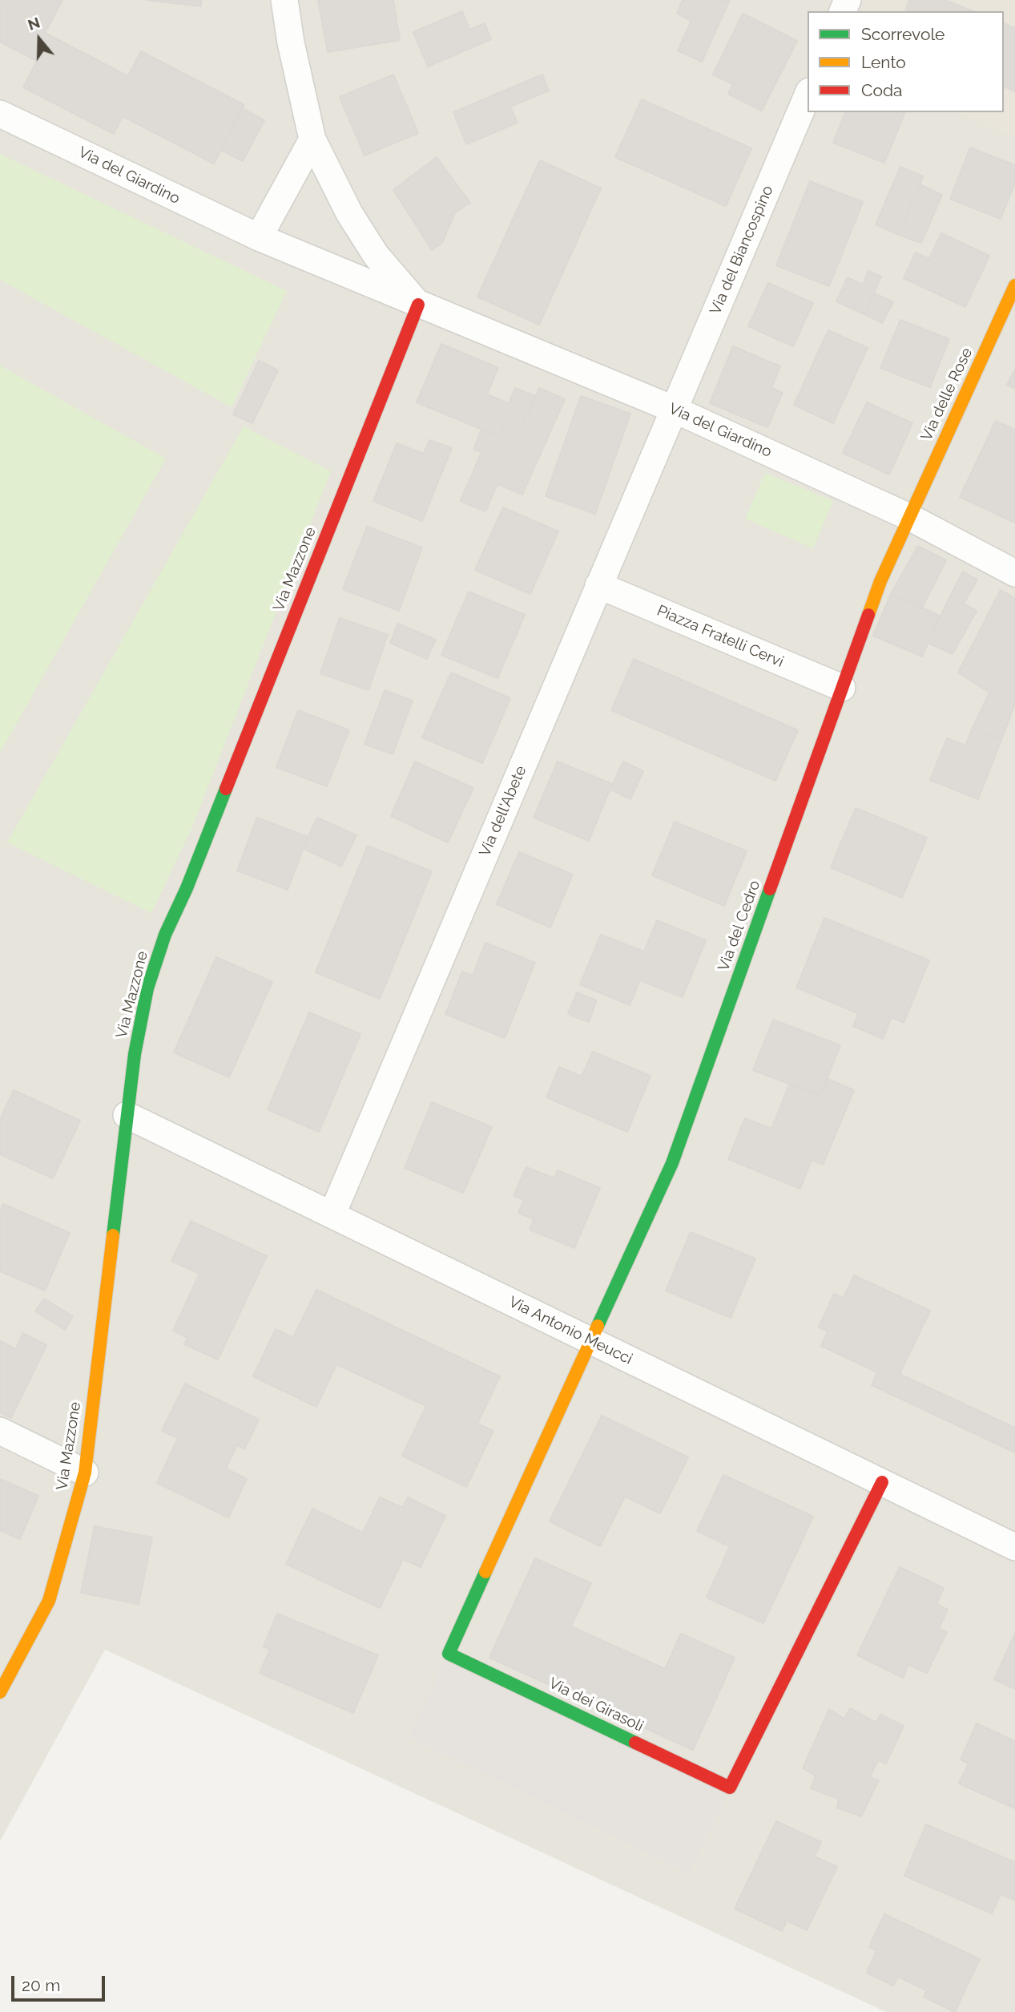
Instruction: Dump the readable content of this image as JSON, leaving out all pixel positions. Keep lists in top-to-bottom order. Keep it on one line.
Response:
{"streets":{"street":["Via del Giardino","Via del Biancospino","Via delle Rose","Via Mazzone","Piazza Fratelli Cervi","Via dell'Abete","Via del Cedro","Via Antonio Meucci","Via dei Girasoli"]},"crossings":[["Via del Giardino","Via del Biancospino"],["Via del Giardino","Via delle Rose"],["Via del Giardino","Via Mazzone"],["Via del Giardino","Via dell'Abete"],["Via del Giardino","Via del Cedro"],["Via del Biancospino","Via dell'Abete"],["Via delle Rose","Via del Cedro"],["Via Mazzone","Via Antonio Meucci"],["Piazza Fratelli Cervi","Via dell'Abete"],["Piazza Fratelli Cervi","Via del Cedro"],["Via dell'Abete","Via Antonio Meucci"],["Via del Cedro","Via Antonio Meucci"],["Via del Cedro","Via dei Girasoli"],["Via Antonio Meucci","Via dei Girasoli"]],"legend":["Scorrevole","Lento","Coda"],"scale_bar":"20 m","north":"top"}
